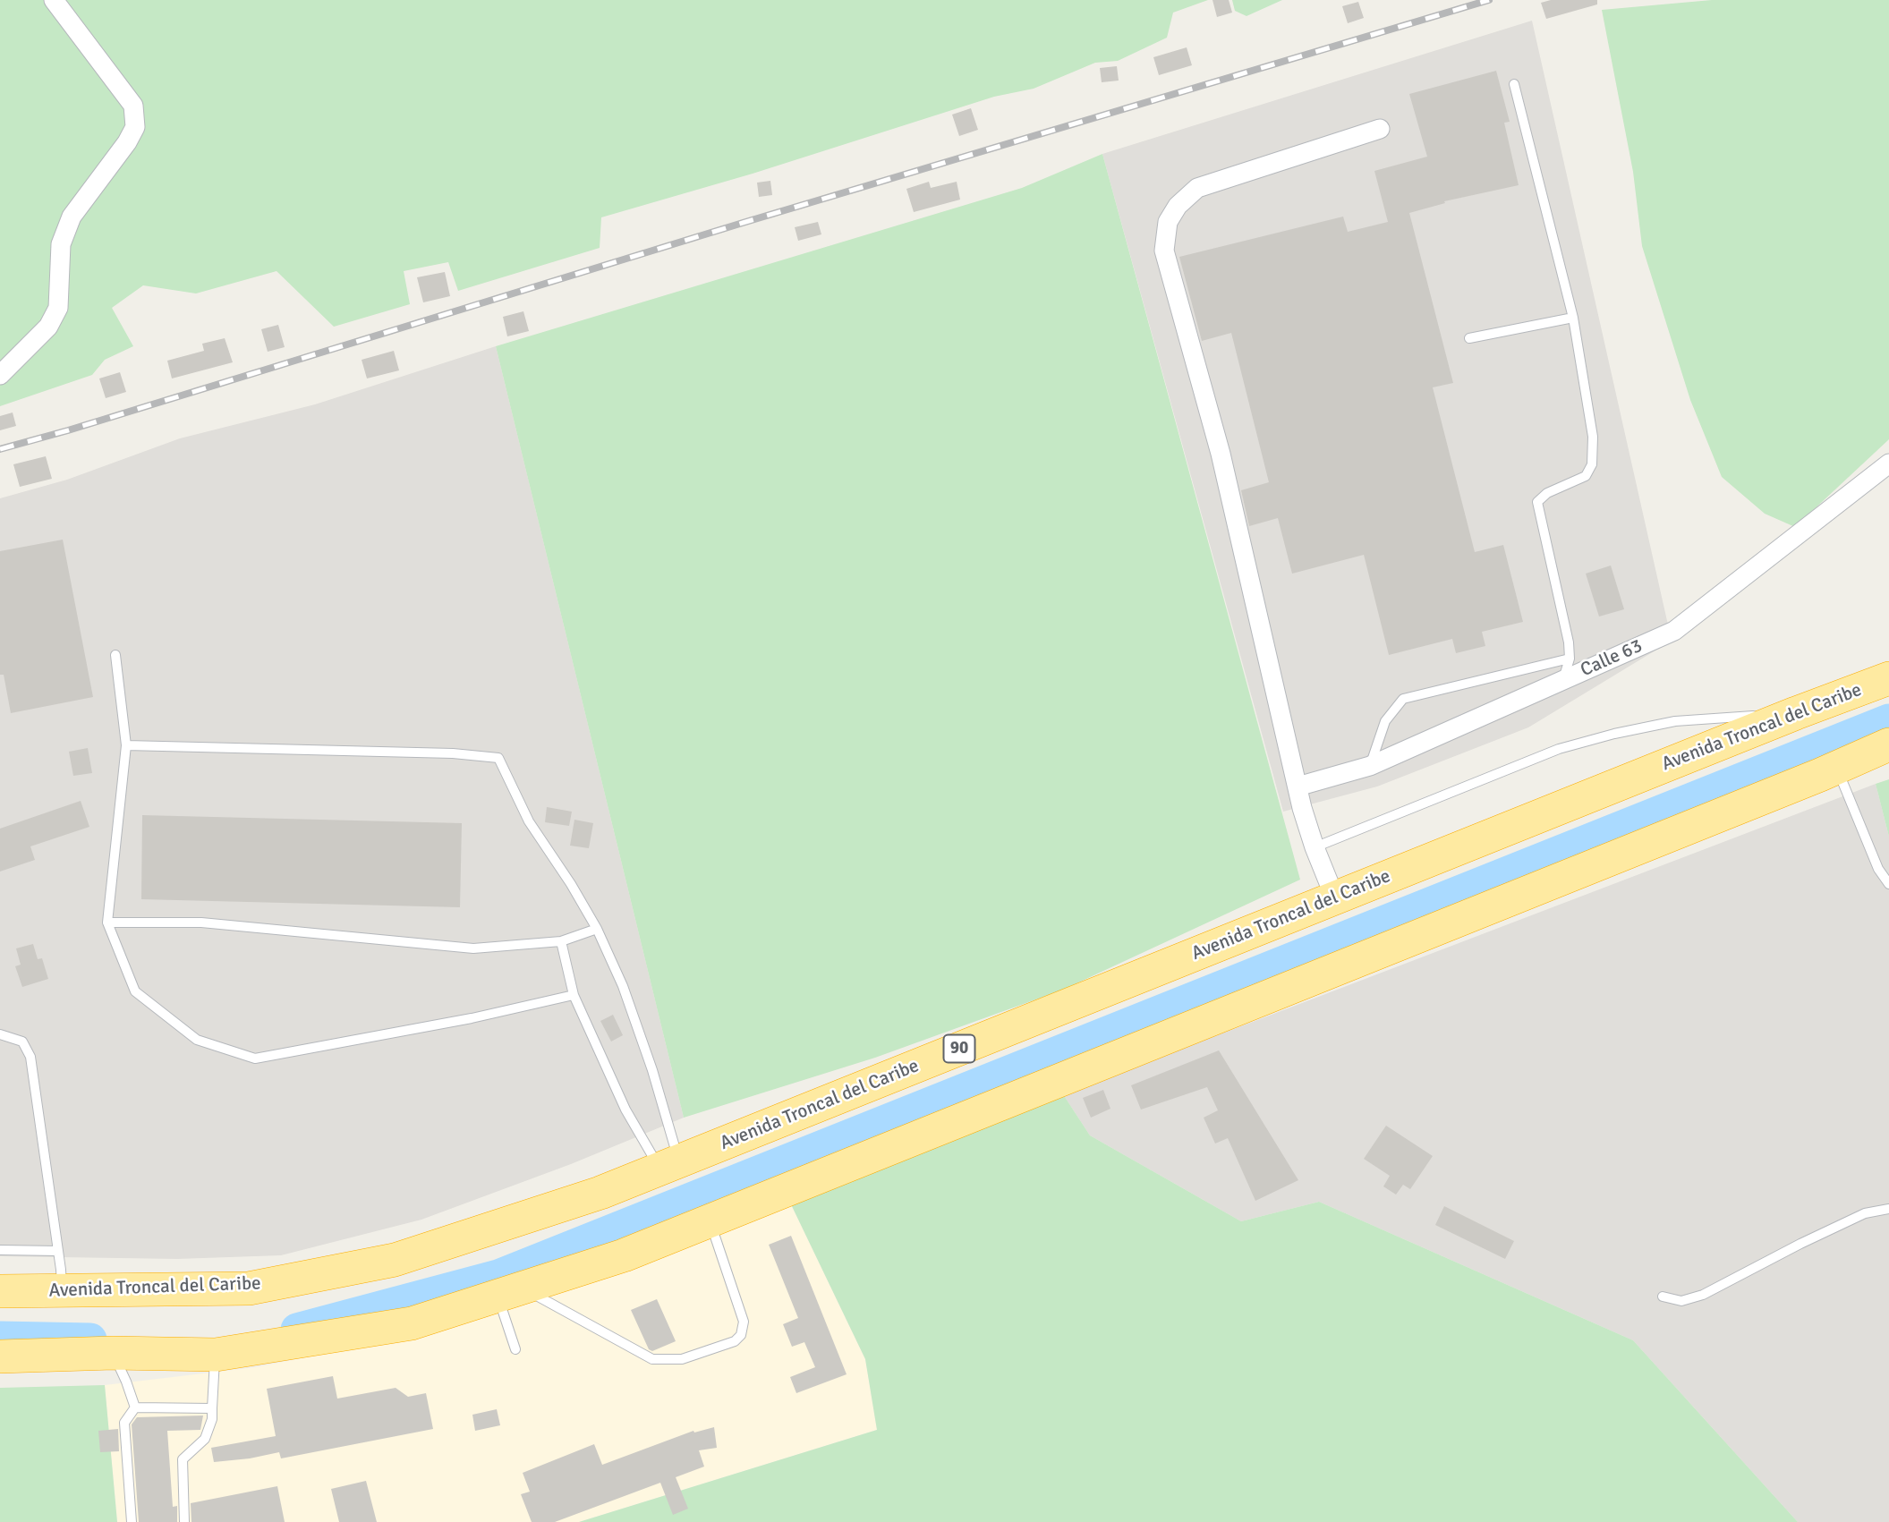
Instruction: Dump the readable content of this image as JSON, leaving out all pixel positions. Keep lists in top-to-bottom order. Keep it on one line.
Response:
{"streets":{"highway":["Avenida Troncal del Caribe","90"],"street":["Calle 63"]}}
